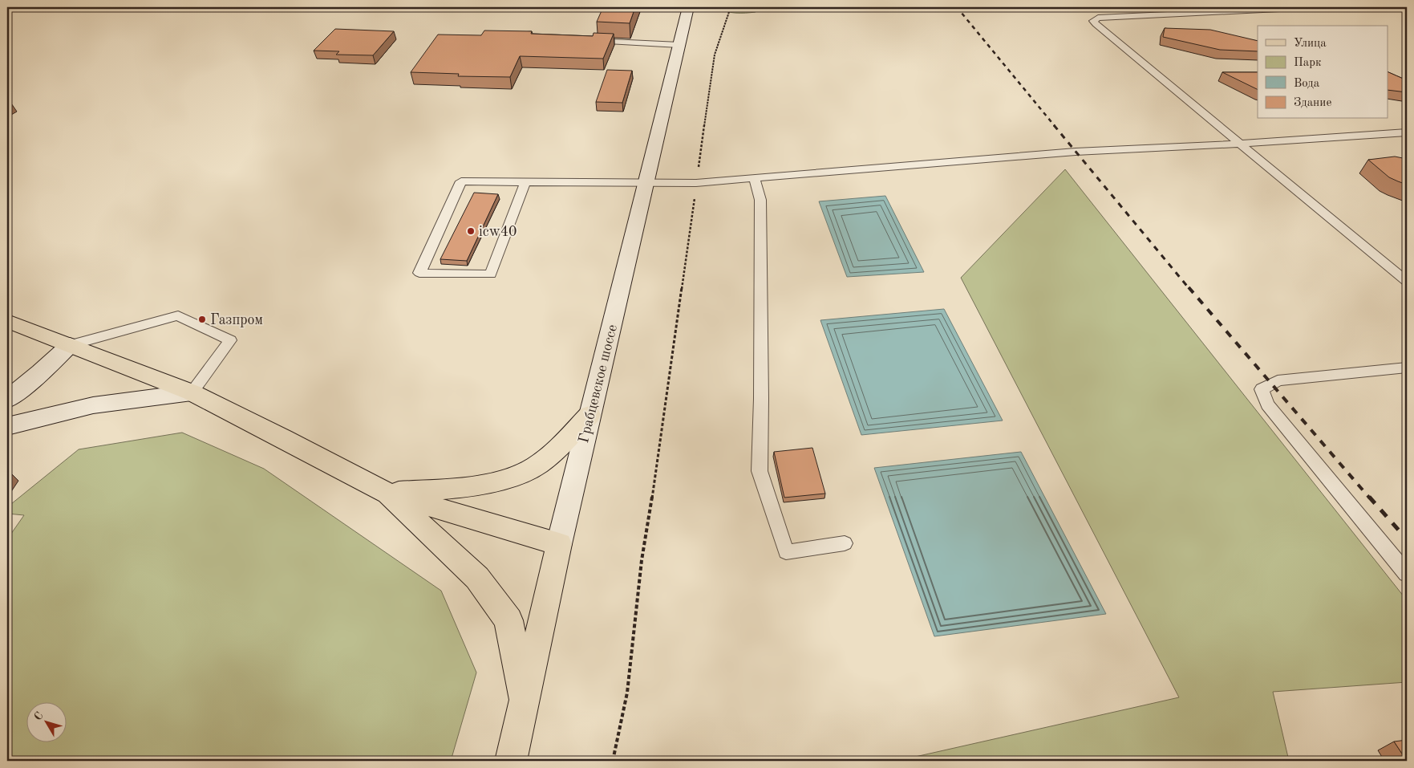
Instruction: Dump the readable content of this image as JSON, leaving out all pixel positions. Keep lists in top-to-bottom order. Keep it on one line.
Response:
{"streets":{"main road":["Грабцевское шоссе"]},"places":["icw40","Газпром"],"legend":["Улица","Парк","Вода","Здание"],"north":"top left"}
